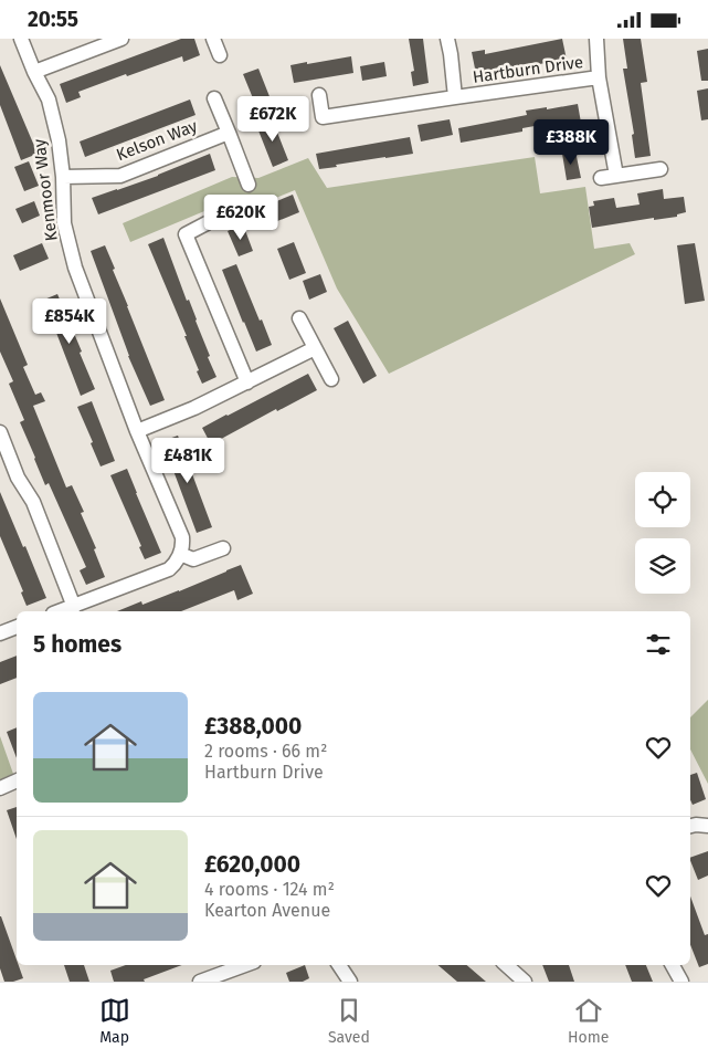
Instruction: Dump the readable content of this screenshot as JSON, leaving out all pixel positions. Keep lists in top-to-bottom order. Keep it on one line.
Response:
{"streets":{"street":["Hartburn Drive","Kelson Way","Kenmoor Way"]},"crossings":[["Kelson Way","Kenmoor Way"]],"page":{"status":"20:55","price":["£672K","£388K","£620K","£854K","£481K"],"heading":"5 homes","list":[{"name":"£388,000","note":"2 rooms · 66 m² · Hartburn Drive"},{"name":"£620,000","note":"4 rooms · 124 m² · Kearton Avenue"}],"tabs":["Map","Saved","Home"]}}
